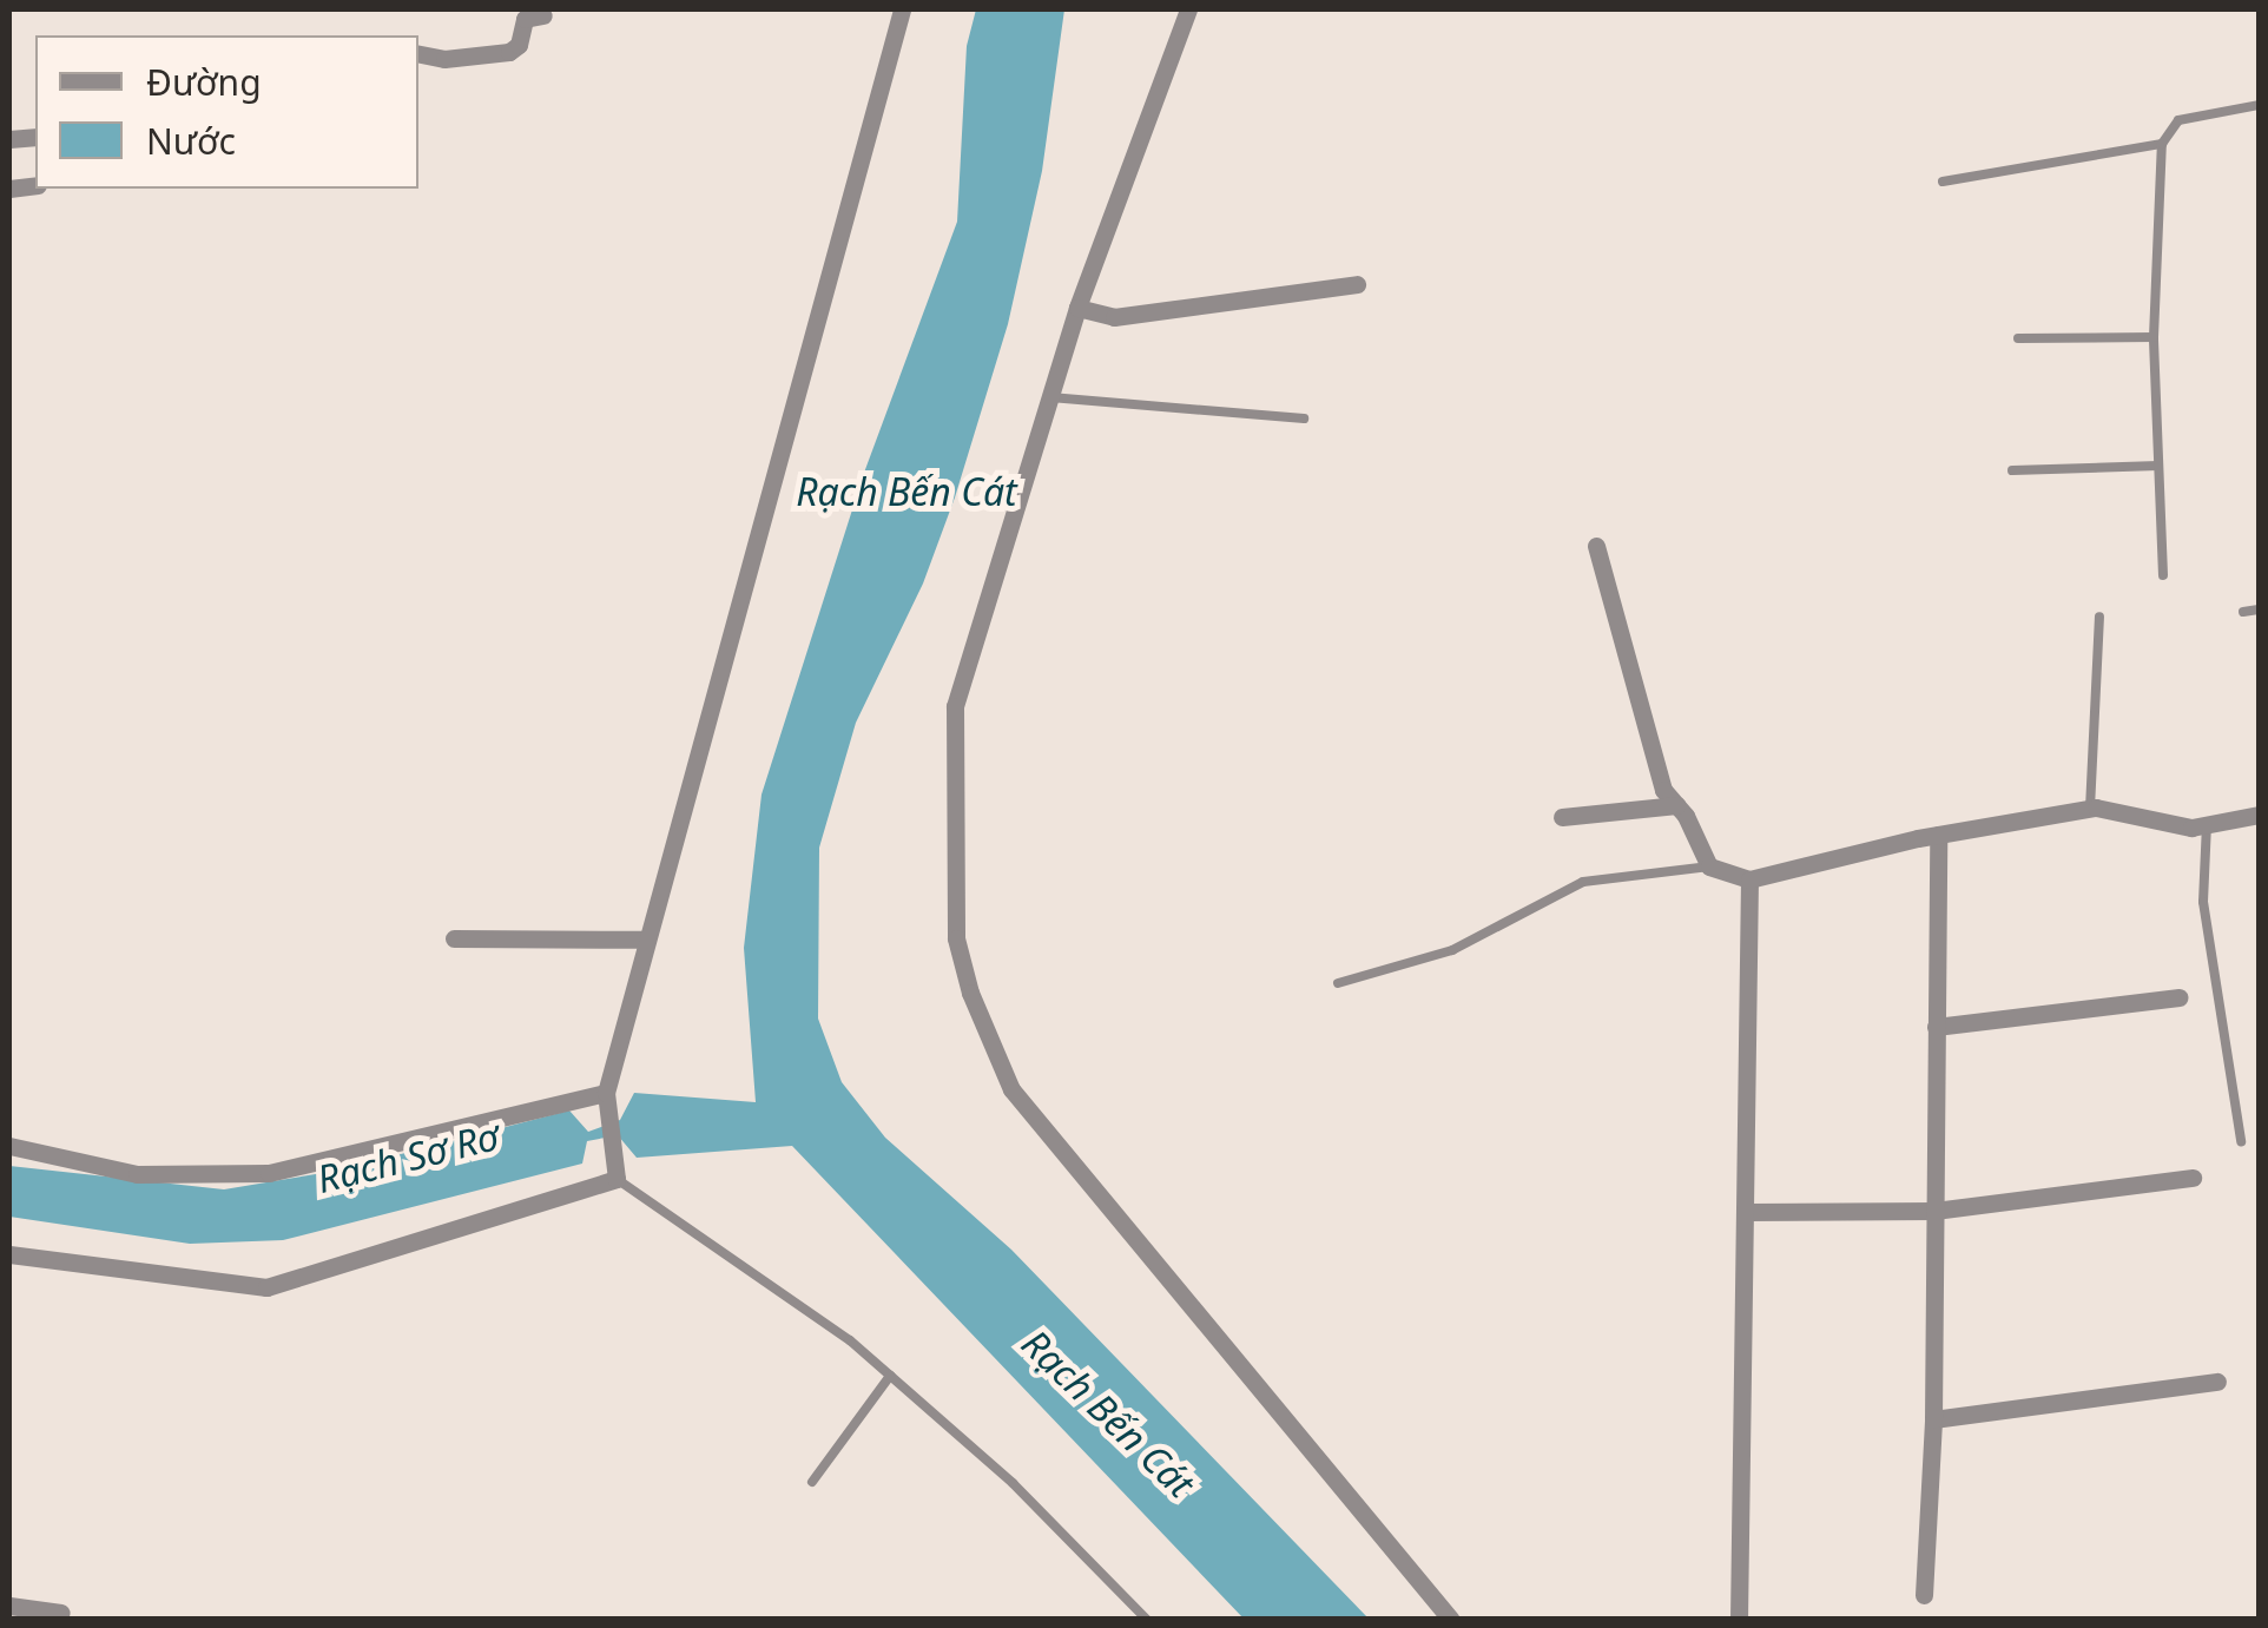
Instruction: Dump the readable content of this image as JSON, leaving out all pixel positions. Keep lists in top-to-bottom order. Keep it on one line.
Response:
{"water":["Rạch Bến Cát","Rạch Sơ Rơ"],"legend":["Đường","Nước"]}
